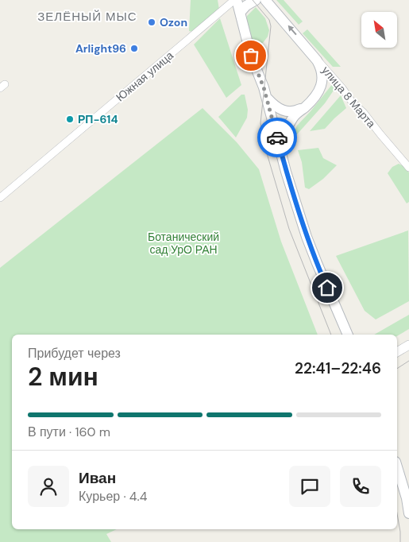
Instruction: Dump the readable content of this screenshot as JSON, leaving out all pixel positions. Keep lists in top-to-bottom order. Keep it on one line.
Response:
{"streets":{"main road":["улица 8 Марта"],"street":["Южная улица"]},"crossings":[["Южная улица","улица 8 Марта"]],"districts":["ЗЕЛЁНЫЙ МЫС"],"parks":["Ботанический сад УрО РАН"],"places":["Ozon","Arlight96","РП-614"],"north":"top left","page":{"heading":["2 мин","Прибудет через","22:41–22:46"],"panel":["Иван","Курьер · 4.4"],"bar":"В пути · 160 m"}}
